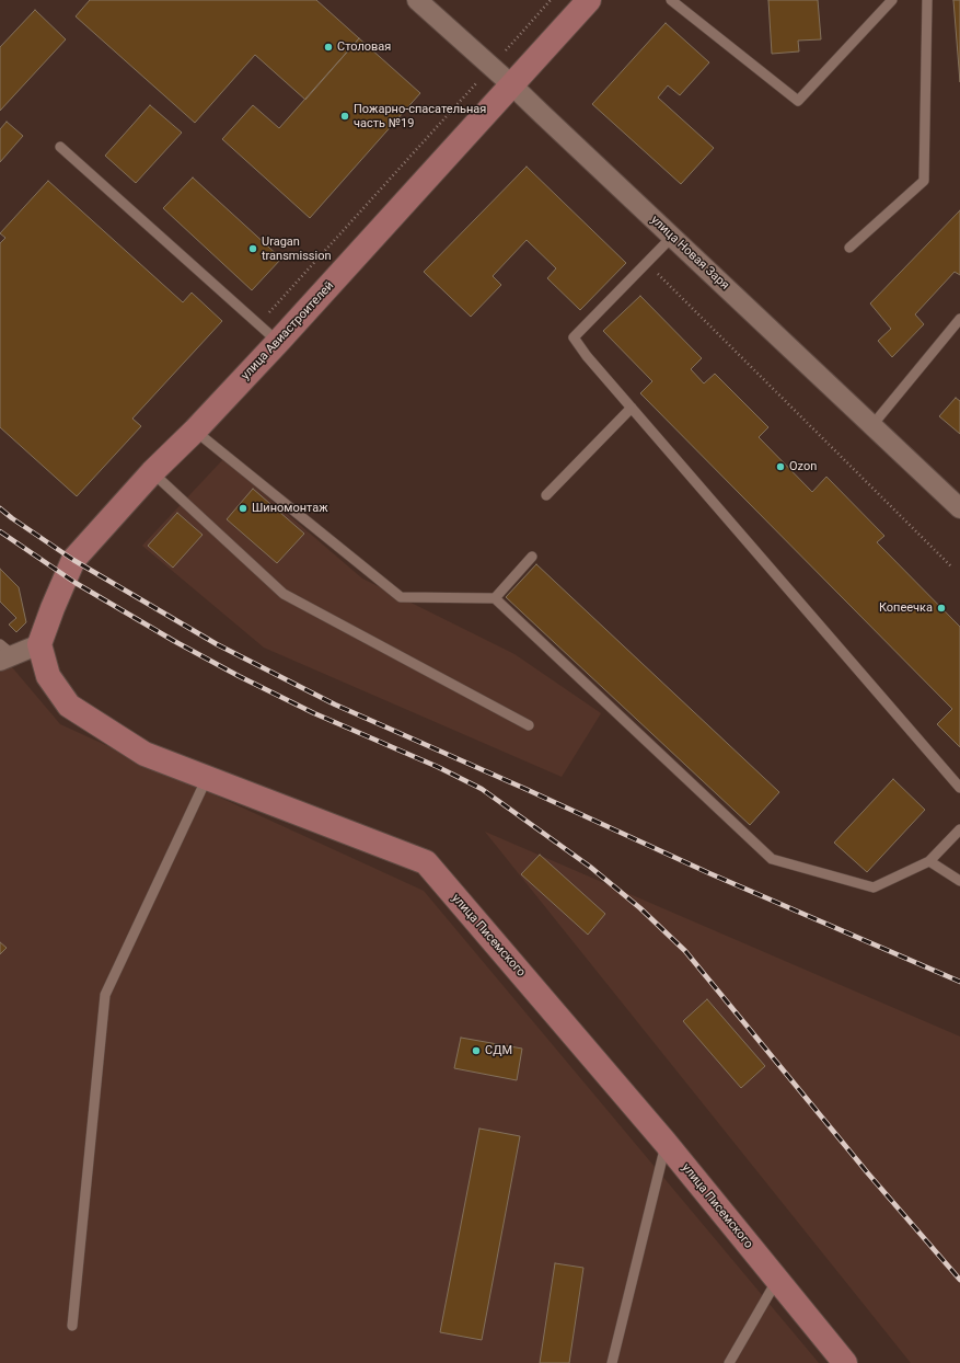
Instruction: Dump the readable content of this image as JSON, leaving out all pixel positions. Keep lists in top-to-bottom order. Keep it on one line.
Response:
{"streets":{"street":["улица Новая Заря","улица Авиастроителей","улица Писемского"]},"crossings":[["улица Новая Заря","улица Авиастроителей"],["улица Авиастроителей","улица Писемского"]],"places":["Столовая","Пожарно-спасательная часть №19","Uragan transmission","Ozon","Шиномонтаж","Копеечка","СДМ"]}
